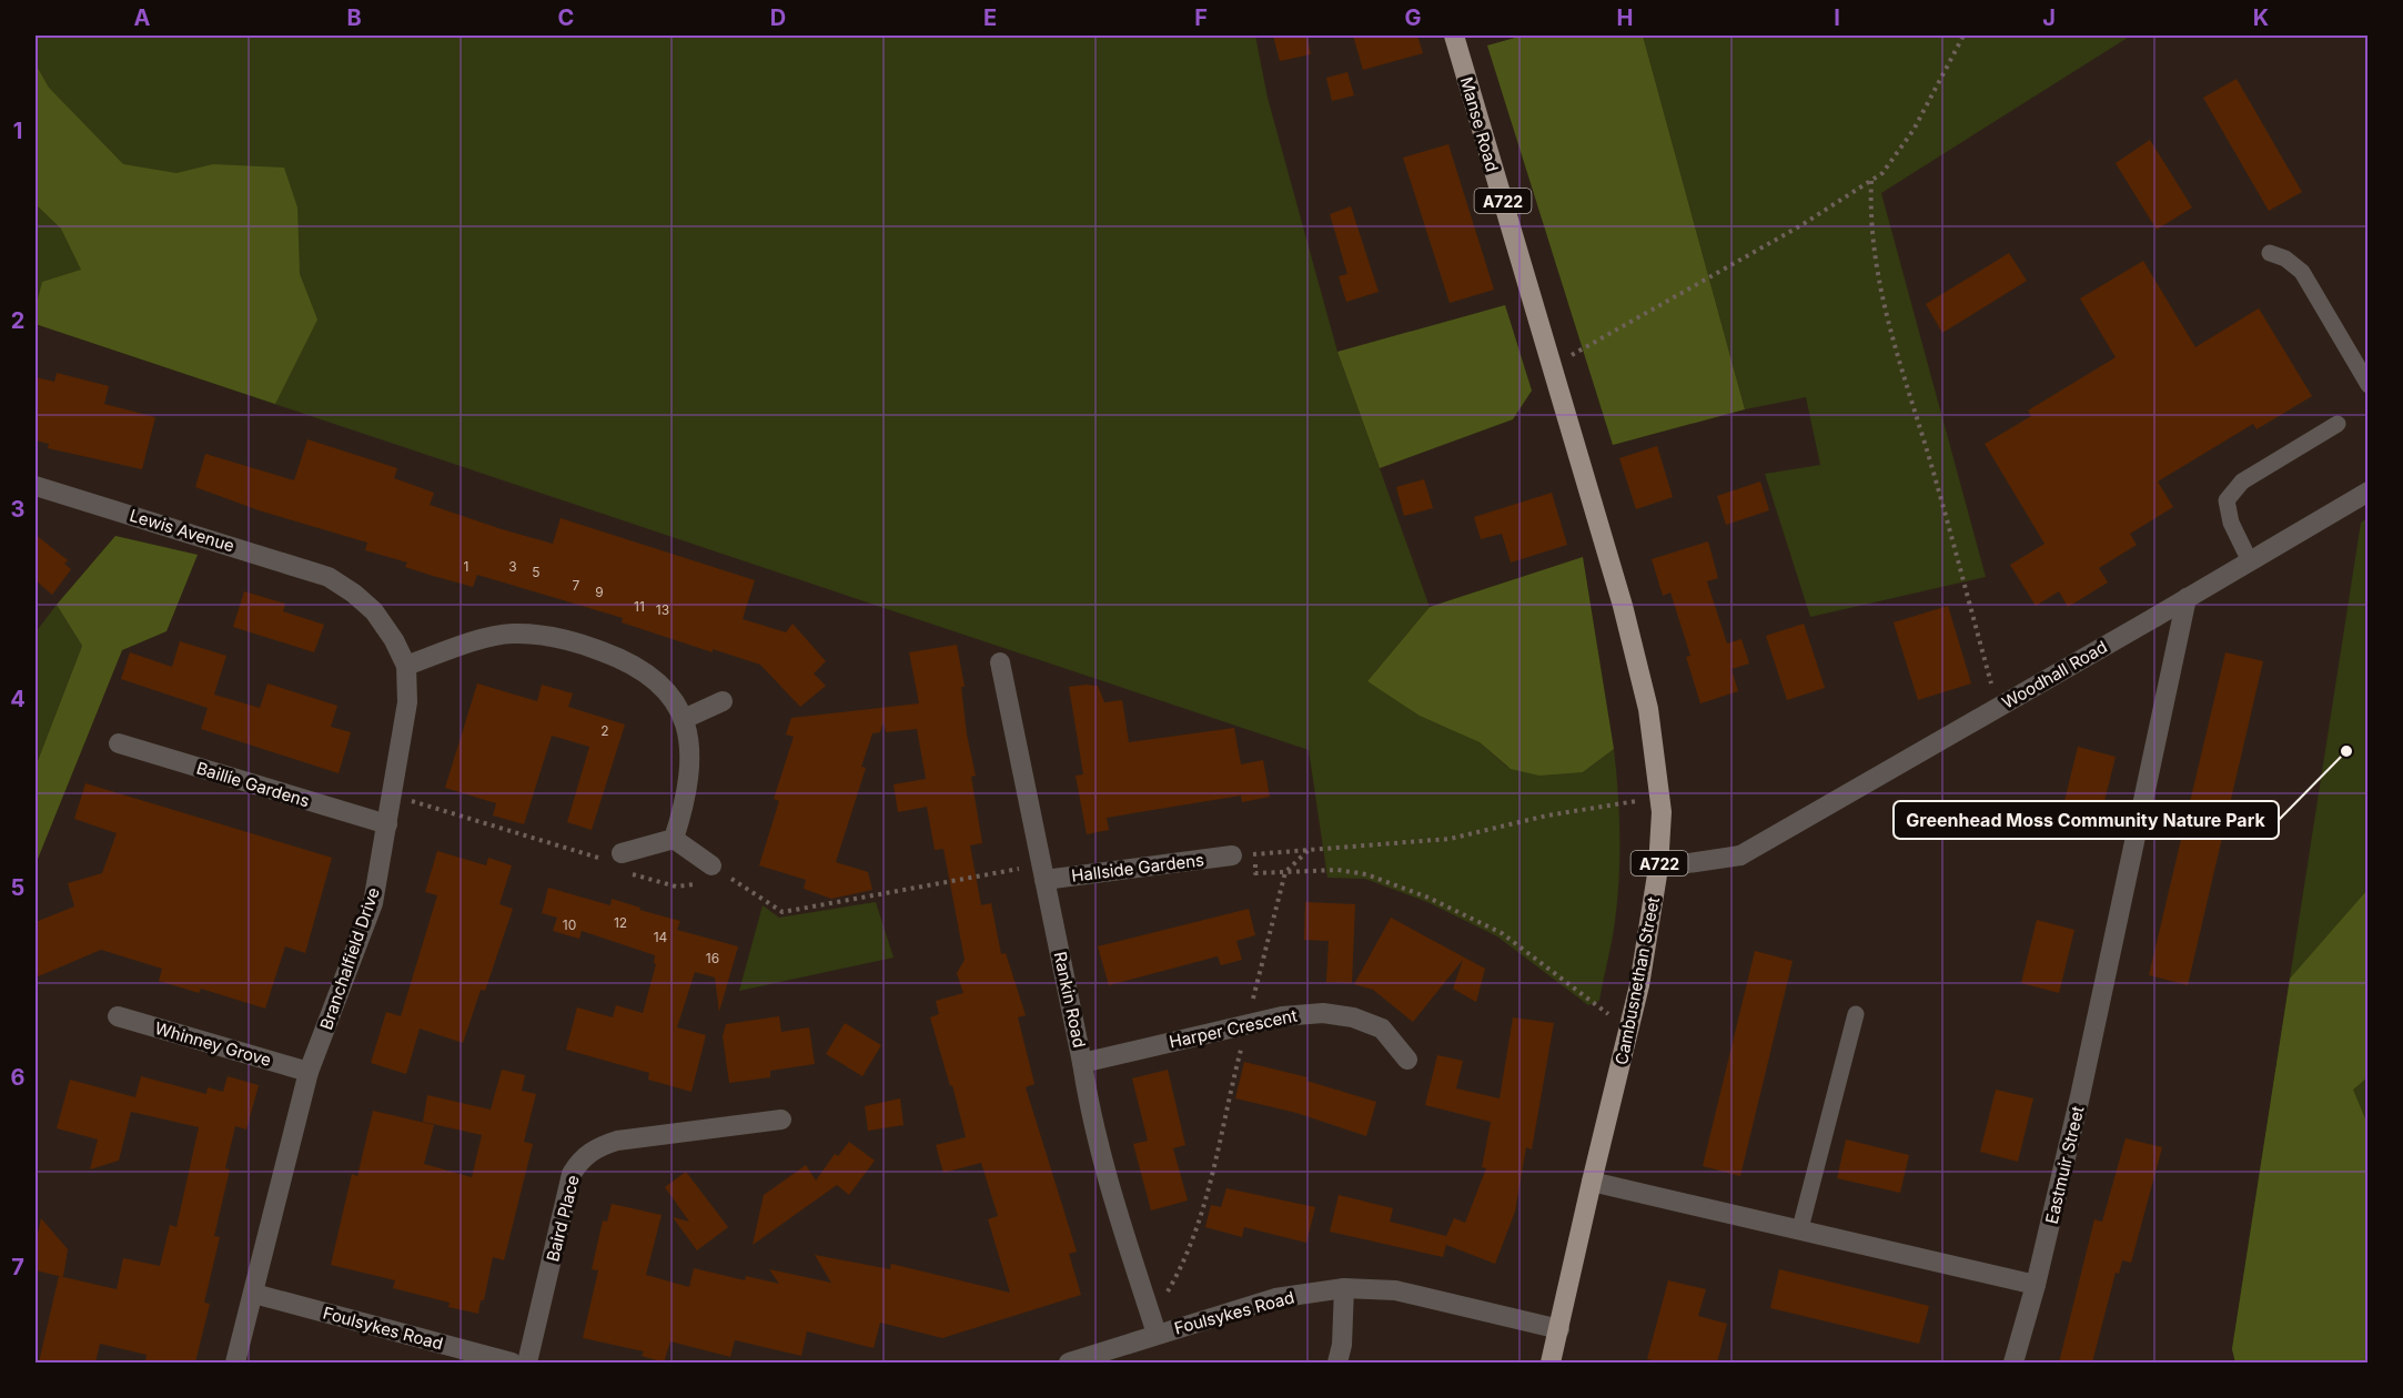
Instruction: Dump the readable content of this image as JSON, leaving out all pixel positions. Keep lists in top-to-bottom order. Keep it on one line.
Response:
{"streets":{"main road":["Manse Road","A722","Cambusnethan Street"],"street":["Lewis Avenue","Woodhall Road","Baillie Gardens","Hallside Gardens","Branchalfield Drive","Rankin Road","Harper Crescent","Whinney Grove","Eastmuir Street","Baird Place","Foulsykes Road"]},"crossings":[["Manse Road","Cambusnethan Street"],["Lewis Avenue","Branchalfield Drive"],["Woodhall Road","Cambusnethan Street"],["Woodhall Road","Eastmuir Street"],["Baillie Gardens","Branchalfield Drive"],["Hallside Gardens","Rankin Road"],["Branchalfield Drive","Whinney Grove"],["Branchalfield Drive","Foulsykes Road"],["Cambusnethan Street","Foulsykes Road"],["Rankin Road","Harper Crescent"],["Rankin Road","Foulsykes Road"]],"places":["Greenhead Moss Community Nature Park"],"house_numbers":["1","3","5","7","9","11","13","2","12","10","14","16"],"grid":{"columns":["A","B","C","D","E","F","G","H","I","J","K"],"rows":["1","2","3","4","5","6","7"]}}
